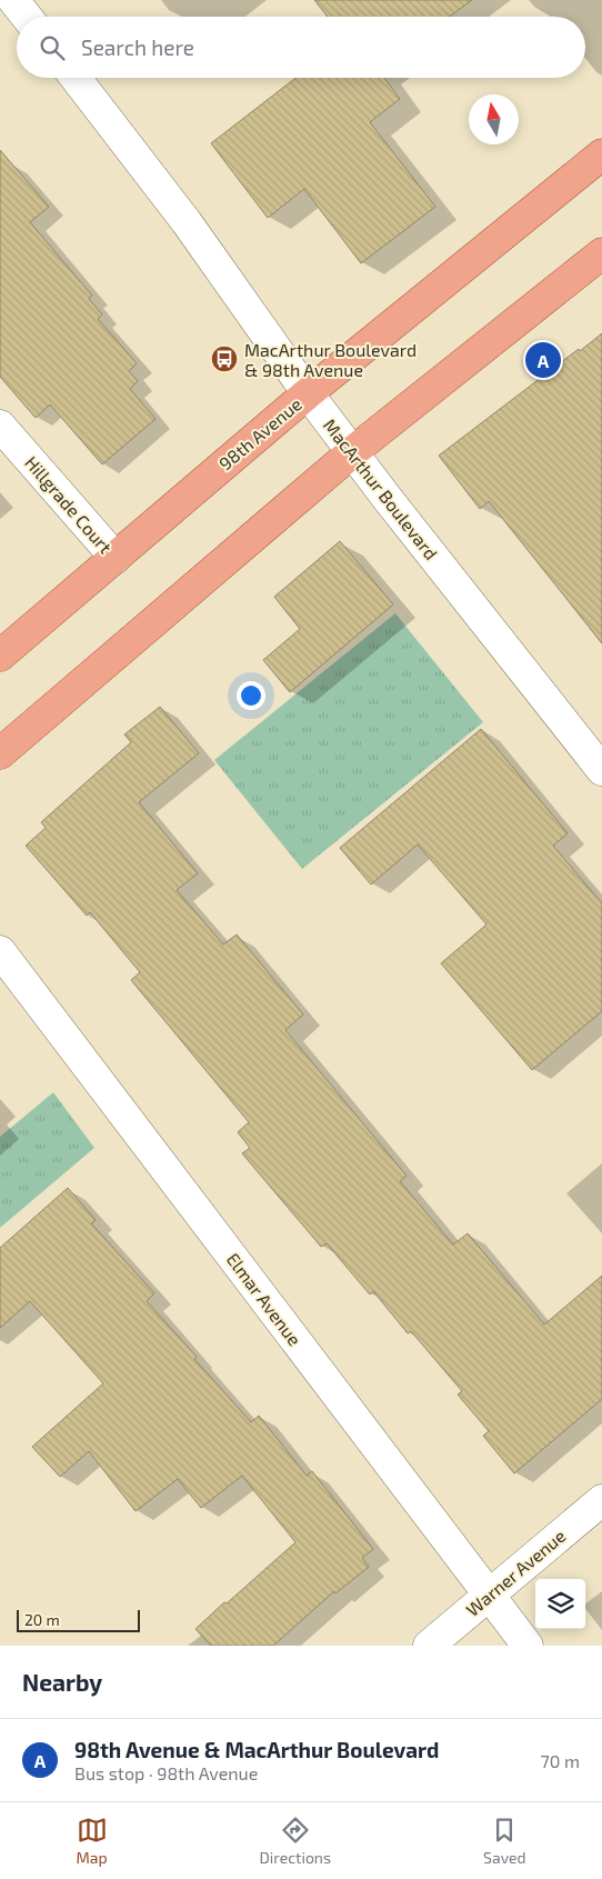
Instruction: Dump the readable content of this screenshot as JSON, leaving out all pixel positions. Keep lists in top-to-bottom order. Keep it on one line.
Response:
{"streets":{"main road":["98th Avenue"],"street":["MacArthur Boulevard","Hillgrade Court","Elmar Avenue","Warner Avenue"]},"crossings":[["98th Avenue","MacArthur Boulevard"],["98th Avenue","Hillgrade Court"],["Elmar Avenue","Warner Avenue"]],"places":{"bus stop":["MacArthur Boulevard & 98th Avenue"]},"scale_bar":"20 m","north":"top","page":{"search":"Search here","pins":"A","scale":"20 m","heading":"Nearby","list":[{"mark":"A","name":"98th Avenue & MacArthur Boulevard","note":"Bus stop · 98th Avenue","value":"70 m"}],"nav":["Map","Directions","Saved"]}}
